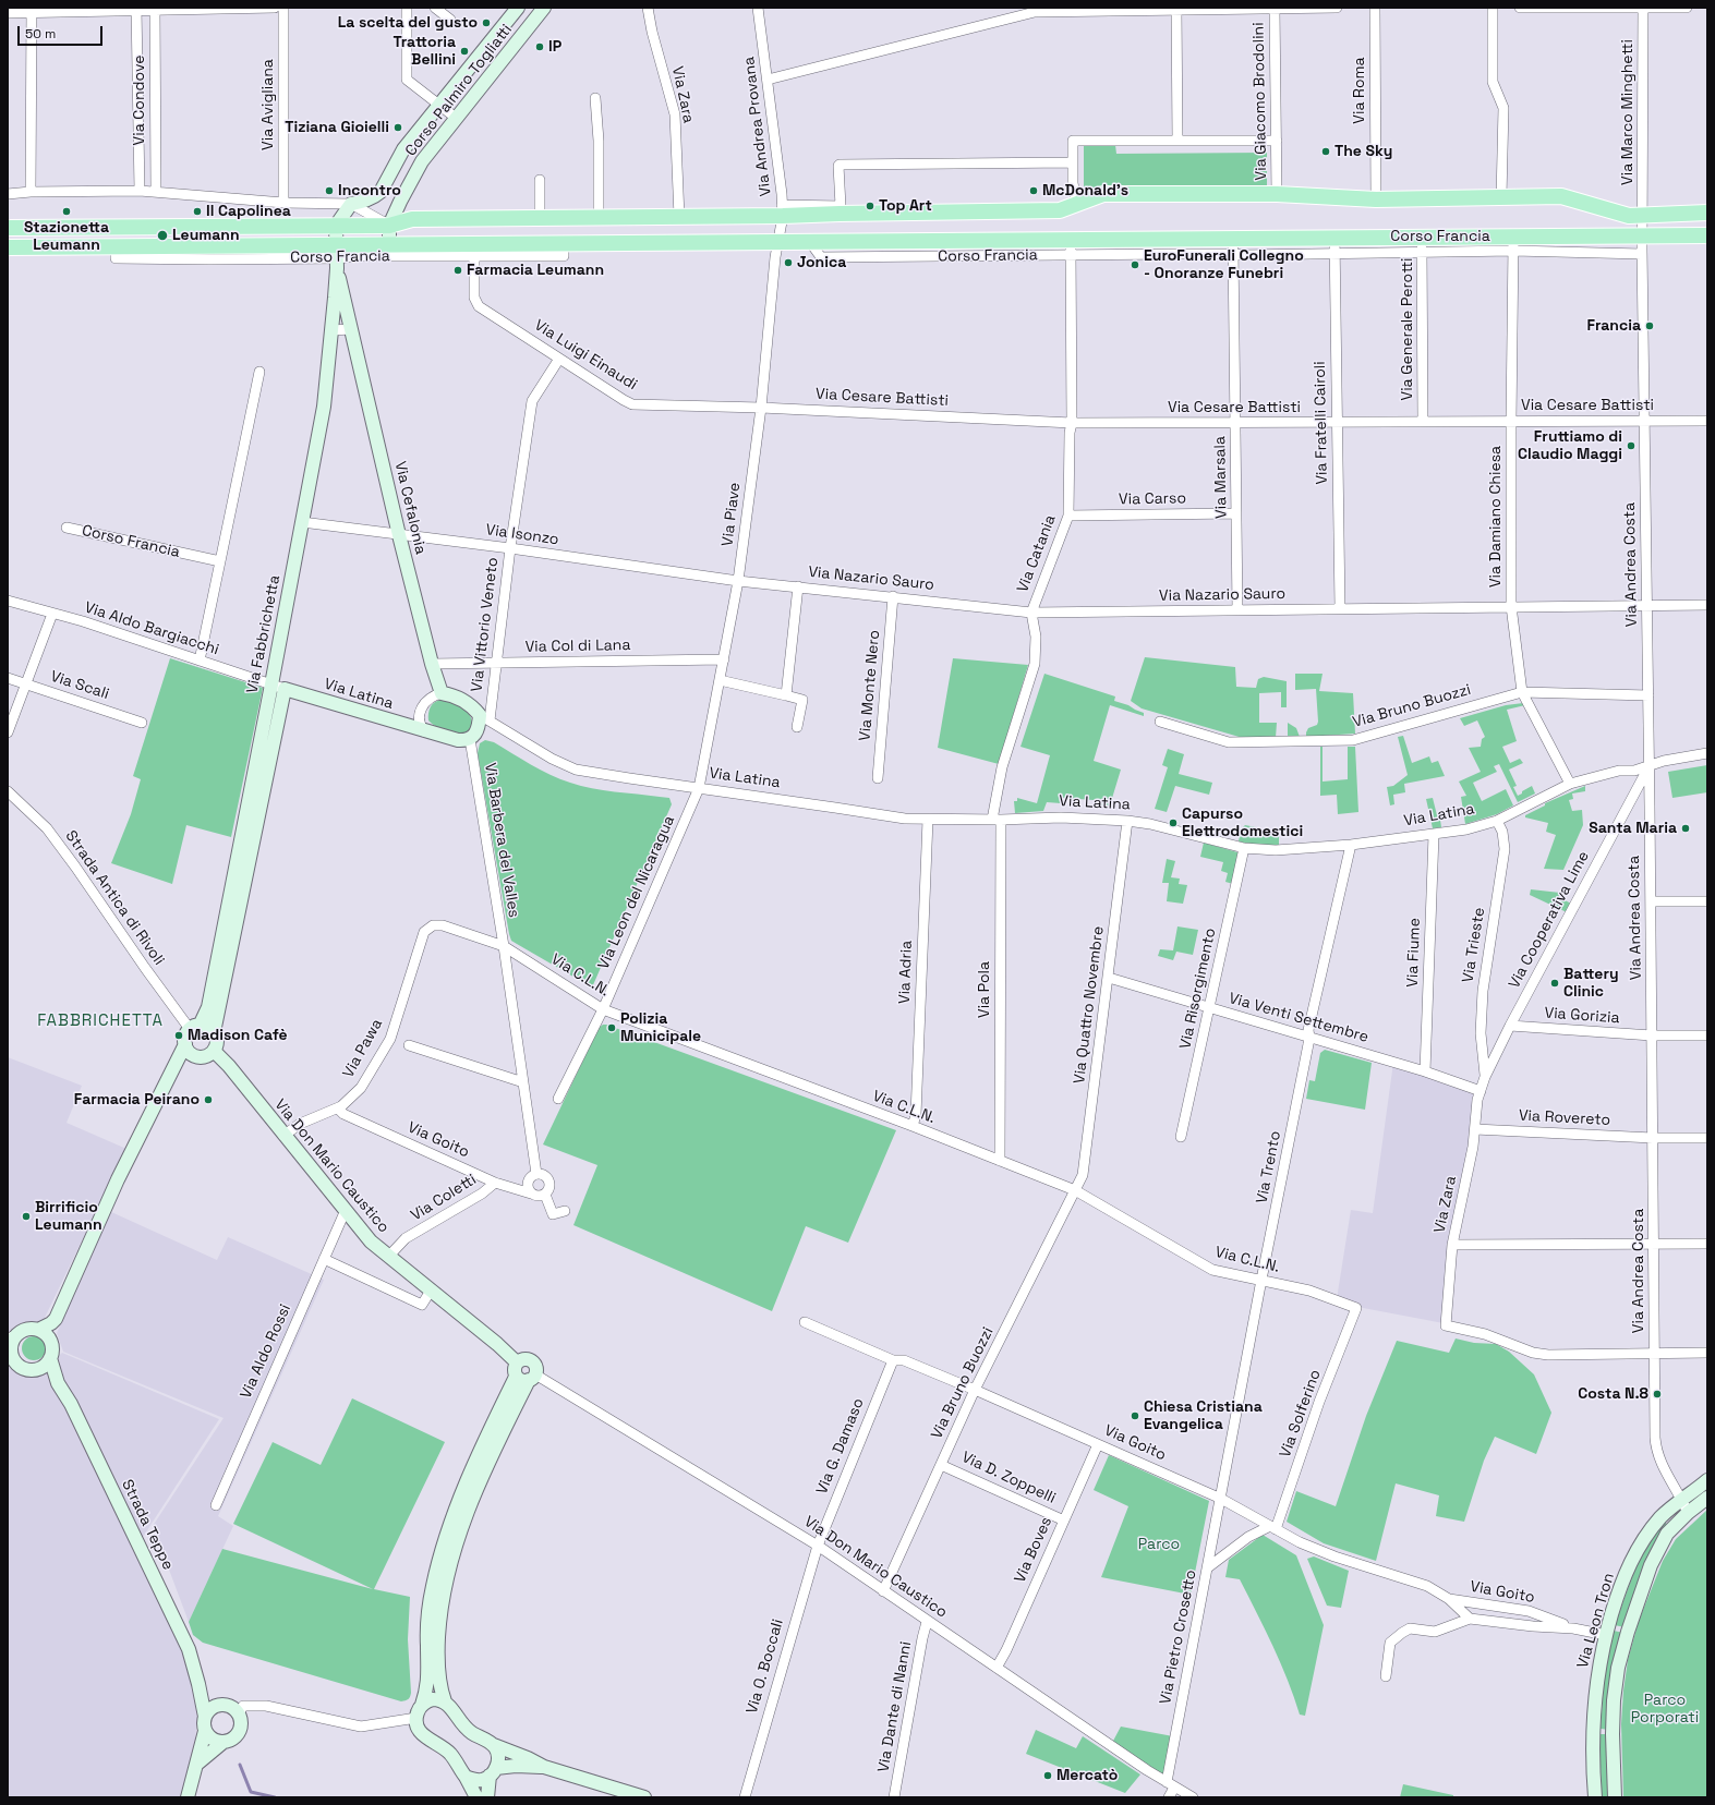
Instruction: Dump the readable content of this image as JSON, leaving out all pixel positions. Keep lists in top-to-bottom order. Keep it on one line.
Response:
{"streets":{"main road":["Corso Francia"],"street":["Corso Palmiro Togliatti","Via Roma","Via Zara","Via Condove","Via Giacomo Brodolini","Via Avigliana","Via Marco Minghetti","Via Andrea Provana","Via Generale Perotti","Via Luigi Einaudi","Via Cesare Battisti","Via Fratelli Cairoli","Via Marsala","Via Carso","Via Cefalonia","Via Piave","Via Damiano Chiesa","Via Isonzo","Via Catania","Via Andrea Costa","Via Nazario Sauro","Via Vittorio Veneto","Via Aldo Bargiacchi","Via Fabbrichetta","Via Col di Lana","Via Scali","Via Monte Nero","Via Latina","Via Bruno Buozzi","Via Barbera del Valles","Via Leon del Nicaragua","Strada Antica di Rivoli","Via Cooperativa Lime","Via Trieste","Via Fiume","Via Adria","Via C.L.N.","Via Risorgimento","Via Pola","Via Quattro Novembre","Via Gorizia","Via Venti Settembre","Via Pawa","Via Rovereto","Via Goito","Via Don Mario Caustico","Via Trento","Via Coletti","Via Aldo Rossi","Via Solferino","Via G. Damaso","Via D. Zoppelli","Strada Teppe","Via Boves","Via Leon Tron","Via Pietro Crosetto","Via O. Boccali","Via Dante di Nanni"]},"crossings":[["Corso Palmiro Togliatti","Corso Francia"],["Via Roma","Corso Francia"],["Via Zara","Corso Francia"],["Via Zara","Via Andrea Costa"],["Via Zara","Via Cooperativa Lime"],["Via Zara","Via Venti Settembre"],["Via Zara","Via Rovereto"],["Via Giacomo Brodolini","Corso Francia"],["Via Marco Minghetti","Corso Francia"],["Via Marco Minghetti","Via Andrea Costa"],["Via Andrea Provana","Corso Francia"],["Via Andrea Provana","Via Piave"],["Corso Francia","Via Generale Perotti"],["Corso Francia","Via Luigi Einaudi"],["Corso Francia","Via Fratelli Cairoli"],["Corso Francia","Via Marsala"],["Corso Francia","Via Cefalonia"],["Corso Francia","Via Piave"],["Corso Francia","Via Damiano Chiesa"],["Corso Francia","Via Catania"],["Corso Francia","Via Andrea Costa"],["Corso Francia","Via Fabbrichetta"],["Via Generale Perotti","Via Cesare Battisti"],["Via Luigi Einaudi","Via Cesare Battisti"],["Via Luigi Einaudi","Via Piave"],["Via Luigi Einaudi","Via Vittorio Veneto"],["Via Cesare Battisti","Via Fratelli Cairoli"],["Via Cesare Battisti","Via Marsala"],["Via Cesare Battisti","Via Piave"],["Via Cesare Battisti","Via Damiano Chiesa"],["Via Cesare Battisti","Via Catania"],["Via Cesare Battisti","Via Andrea Costa"],["Via Fratelli Cairoli","Via Nazario Sauro"],["Via Marsala","Via Carso"],["Via Marsala","Via Nazario Sauro"],["Via Carso","Via Catania"],["Via Cefalonia","Via Isonzo"],["Via Cefalonia","Via Vittorio Veneto"],["Via Cefalonia","Via Fabbrichetta"],["Via Cefalonia","Via Col di Lana"],["Via Cefalonia","Via Latina"],["Via Cefalonia","Via Barbera del Valles"],["Via Piave","Via Isonzo"],["Via Piave","Via Nazario Sauro"],["Via Piave","Via Col di Lana"],["Via Piave","Via Latina"],["Via Piave","Via Leon del Nicaragua"],["Via Damiano Chiesa","Via Nazario Sauro"],["Via Damiano Chiesa","Via Latina"],["Via Damiano Chiesa","Via Bruno Buozzi"],["Via Isonzo","Via Nazario Sauro"],["Via Isonzo","Via Vittorio Veneto"],["Via Isonzo","Via Fabbrichetta"],["Via Catania","Via Nazario Sauro"],["Via Catania","Via Latina"],["Via Catania","Via Pola"],["Via Andrea Costa","Via Nazario Sauro"],["Via Andrea Costa","Via Latina"],["Via Andrea Costa","Via Bruno Buozzi"],["Via Andrea Costa","Via Cooperativa Lime"],["Via Andrea Costa","Via Gorizia"],["Via Andrea Costa","Via Rovereto"],["Via Andrea Costa","Via Leon Tron"],["Via Nazario Sauro","Via Monte Nero"],["Via Vittorio Veneto","Via Col di Lana"],["Via Vittorio Veneto","Via Latina"],["Via Vittorio Veneto","Via Barbera del Valles"],["Via Aldo Bargiacchi","Via Fabbrichetta"],["Via Aldo Bargiacchi","Via Latina"],["Via Fabbrichetta","Via Latina"],["Via Fabbrichetta","Strada Antica di Rivoli"],["Via Fabbrichetta","Via Don Mario Caustico"],["Via Latina","Via Barbera del Valles"],["Via Latina","Via Leon del Nicaragua"],["Via Latina","Via Cooperativa Lime"],["Via Latina","Via Trieste"],["Via Latina","Via Fiume"],["Via Latina","Via Adria"],["Via Latina","Via Risorgimento"],["Via Latina","Via Pola"],["Via Latina","Via Quattro Novembre"],["Via Latina","Via Trento"],["Via Bruno Buozzi","Via C.L.N."],["Via Bruno Buozzi","Via Quattro Novembre"],["Via Bruno Buozzi","Via Goito"],["Via Bruno Buozzi","Via Don Mario Caustico"],["Via Bruno Buozzi","Via D. Zoppelli"],["Via Barbera del Valles","Via C.L.N."],["Via Barbera del Valles","Via Goito"],["Via Leon del Nicaragua","Via C.L.N."],["Strada Antica di Rivoli","Via Don Mario Caustico"],["Via Cooperativa Lime","Via Trieste"],["Via Cooperativa Lime","Via Gorizia"],["Via Cooperativa Lime","Via Venti Settembre"],["Via Fiume","Via Venti Settembre"],["Via Adria","Via C.L.N."],["Via C.L.N.","Via Pola"],["Via C.L.N.","Via Quattro Novembre"],["Via C.L.N.","Via Pawa"],["Via C.L.N.","Via Trento"],["Via C.L.N.","Via Solferino"],["Via Risorgimento","Via Venti Settembre"],["Via Quattro Novembre","Via Venti Settembre"],["Via Venti Settembre","Via Trento"],["Via Pawa","Via Goito"],["Via Pawa","Via Don Mario Caustico"],["Via Goito","Via Trento"],["Via Goito","Via Coletti"],["Via Goito","Via Solferino"],["Via Goito","Via G. Damaso"],["Via Goito","Via Boves"],["Via Goito","Via Leon Tron"],["Via Goito","Via Pietro Crosetto"],["Via Don Mario Caustico","Via Coletti"],["Via Don Mario Caustico","Via Aldo Rossi"],["Via Don Mario Caustico","Via G. Damaso"],["Via Don Mario Caustico","Via Boves"],["Via Don Mario Caustico","Via Pietro Crosetto"],["Via Don Mario Caustico","Via O. Boccali"],["Via Don Mario Caustico","Via Dante di Nanni"],["Via Trento","Via Pietro Crosetto"],["Via G. Damaso","Via O. Boccali"],["Via D. Zoppelli","Via Boves"]],"districts":["FABBRICHETTA"],"parks":["Parco","Parco Porporati"],"places":["La scelta del gusto","IP","Trattoria Bellini","Tiziana Gioielli","The Sky","Incontro","McDonald's","Top Art","Stazionetta Leumann","Il Capolinea","Leumann","Jonica","EuroFunerali Collegno - Onoranze Funebri","Farmacia Leumann","Francia","Fruttiamo di Claudio Maggi","Capurso Elettrodomestici","Santa Maria","Battery Clinic","Polizia Municipale","Madison Cafè","Farmacia Peirano","Birrificio Leumann","Costa N.8","Chiesa Cristiana Evangelica","Mercatò"],"scale_bar":"50 m"}
